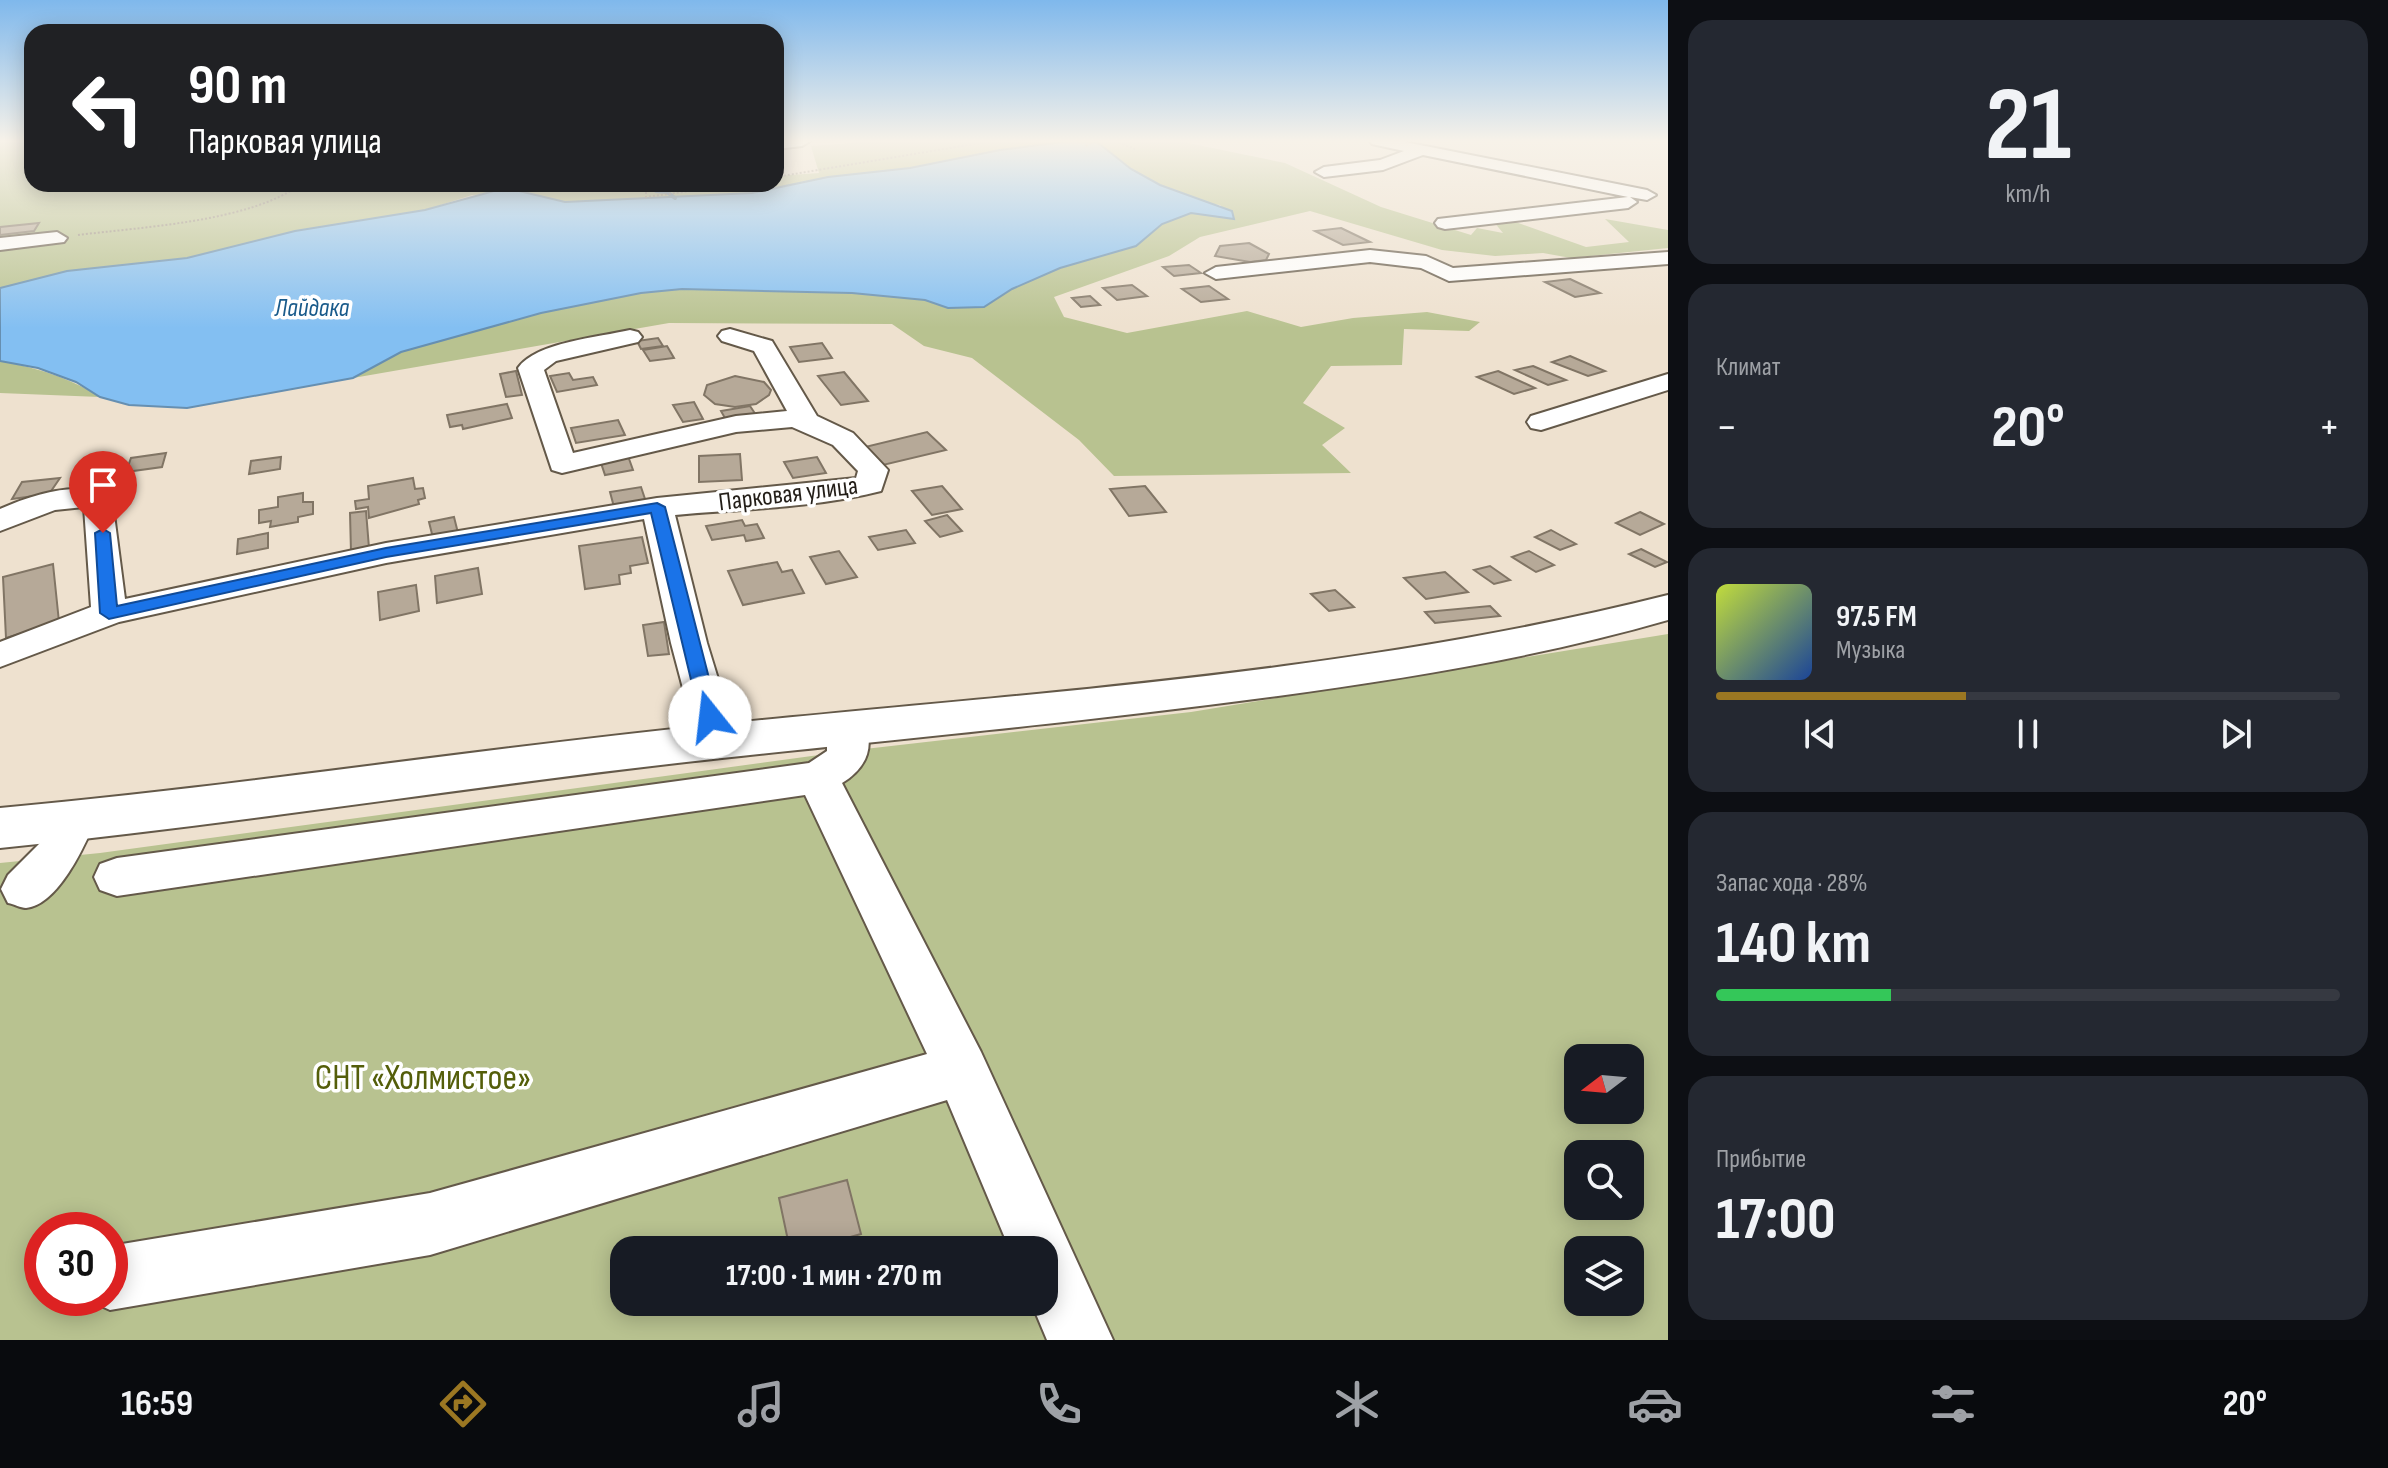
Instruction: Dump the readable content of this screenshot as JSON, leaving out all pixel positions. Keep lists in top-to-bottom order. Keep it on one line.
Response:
{"streets":{"street":["Парковая улица"]},"water":["Лайдака"],"parks":["СНТ «Холмистое»"],"north":"left","page":{"tile":[["21","km/h"],"Климат",["Запас хода · 28%","140 km"],["Прибытие","17:00"]],"turn":["90 m","Парковая улица"],"heat":["−","20°","+"],"song":["97.5 FM","Музыка"],"limit":"30","trip":"17:00 · 1 мин · 270 m","tabs":["16:59","20°"]}}
